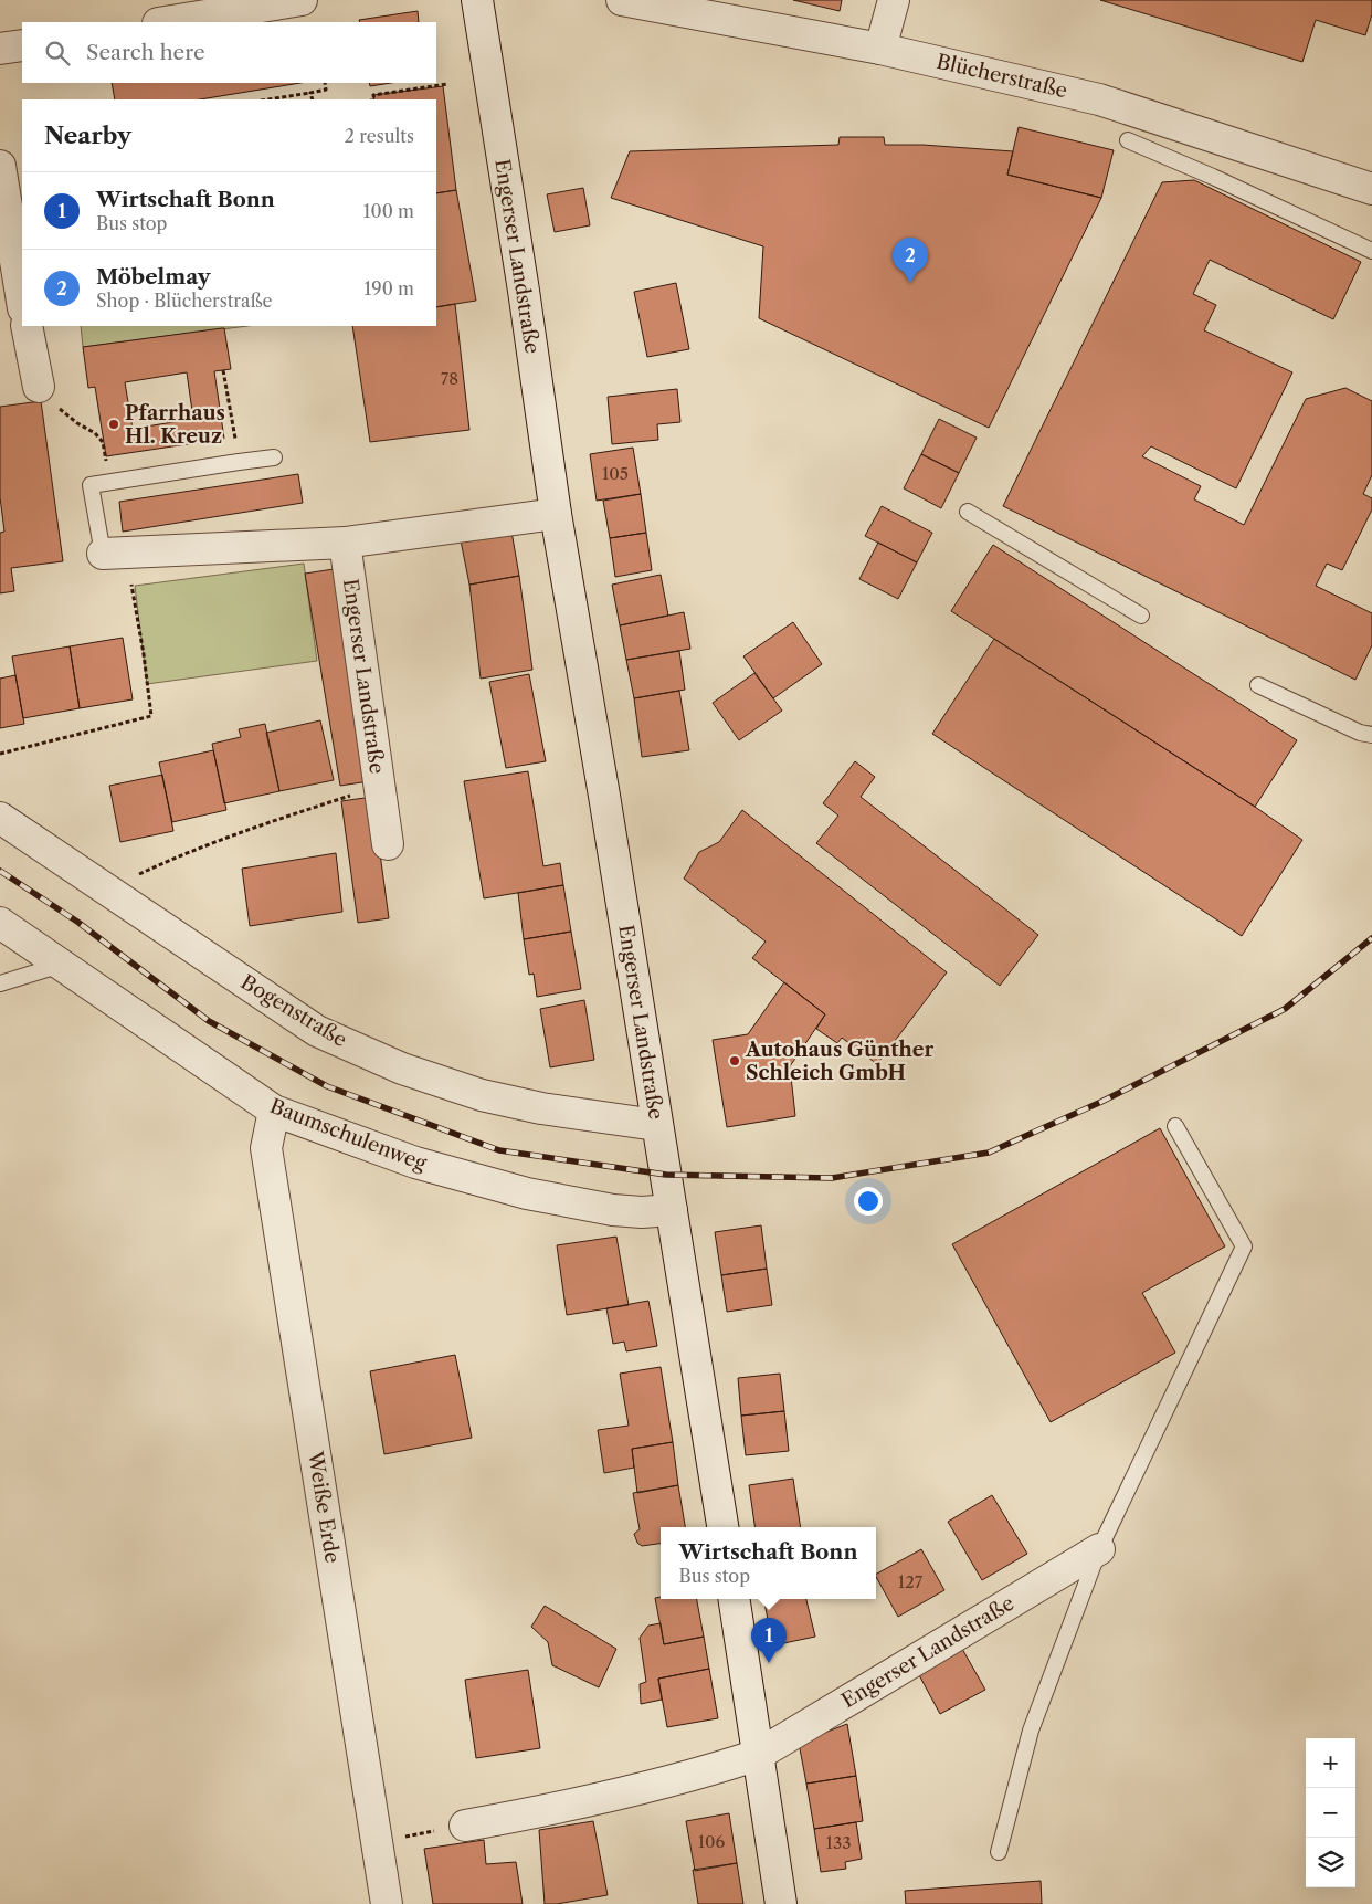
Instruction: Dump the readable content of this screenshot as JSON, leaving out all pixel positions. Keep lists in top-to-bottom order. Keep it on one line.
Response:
{"streets":{"street":["Blücherstraße","Engerser Landstraße","Bogenstraße","Baumschulenweg","Weiße Erde"]},"crossings":[["Engerser Landstraße","Bogenstraße"],["Engerser Landstraße","Baumschulenweg"],["Baumschulenweg","Weiße Erde"]],"places":["Pfarrhaus Hl. Kreuz","Autohaus Günther Schleich GmbH"],"house_numbers":["78","105","127","106","133"],"page":{"search":"Search here","heading":["Nearby","2 results"],"list":[{"mark":"1","name":"Wirtschaft Bonn","note":"Bus stop","value":"100 m"},{"mark":"2","name":"Möbelmay","note":"Shop · Blücherstraße","value":"190 m"}],"pins":["2","1"],"popup":["Wirtschaft Bonn","Bus stop"],"map_buttons":["+","−"]}}
